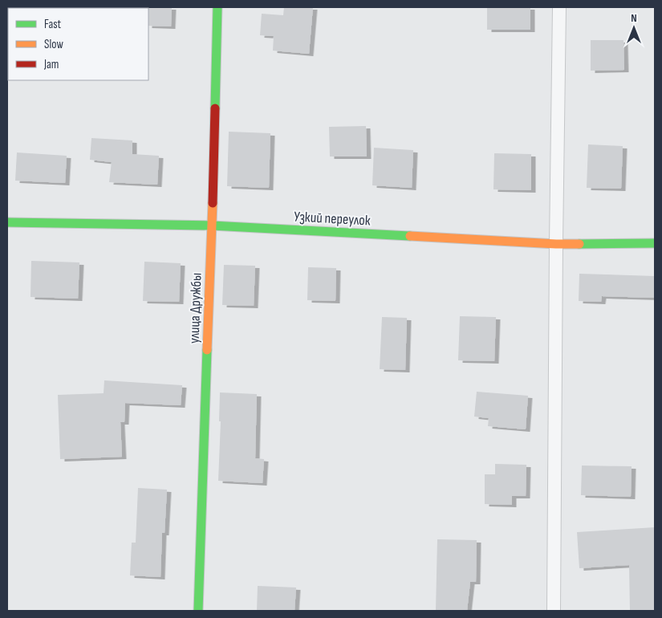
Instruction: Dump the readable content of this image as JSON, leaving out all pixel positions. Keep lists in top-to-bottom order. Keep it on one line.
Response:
{"streets":{"street":["Узкий переулок","улица Дружбы"]},"crossings":[["Узкий переулок","улица Дружбы"]],"legend":["Fast","Slow","Jam"],"north":"top"}
